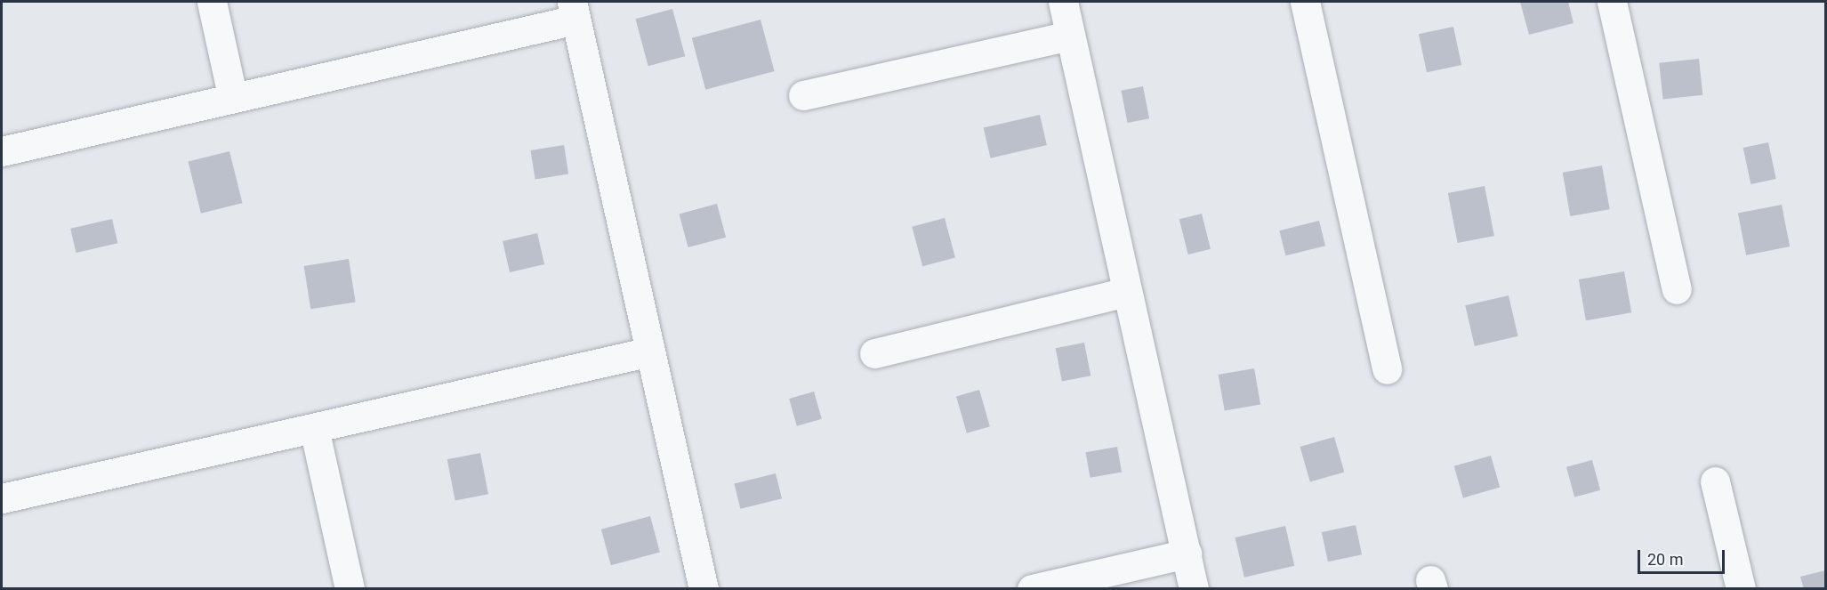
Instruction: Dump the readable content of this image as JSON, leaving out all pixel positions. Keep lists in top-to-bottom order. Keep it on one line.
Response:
{"scale_bar":"20 m"}
